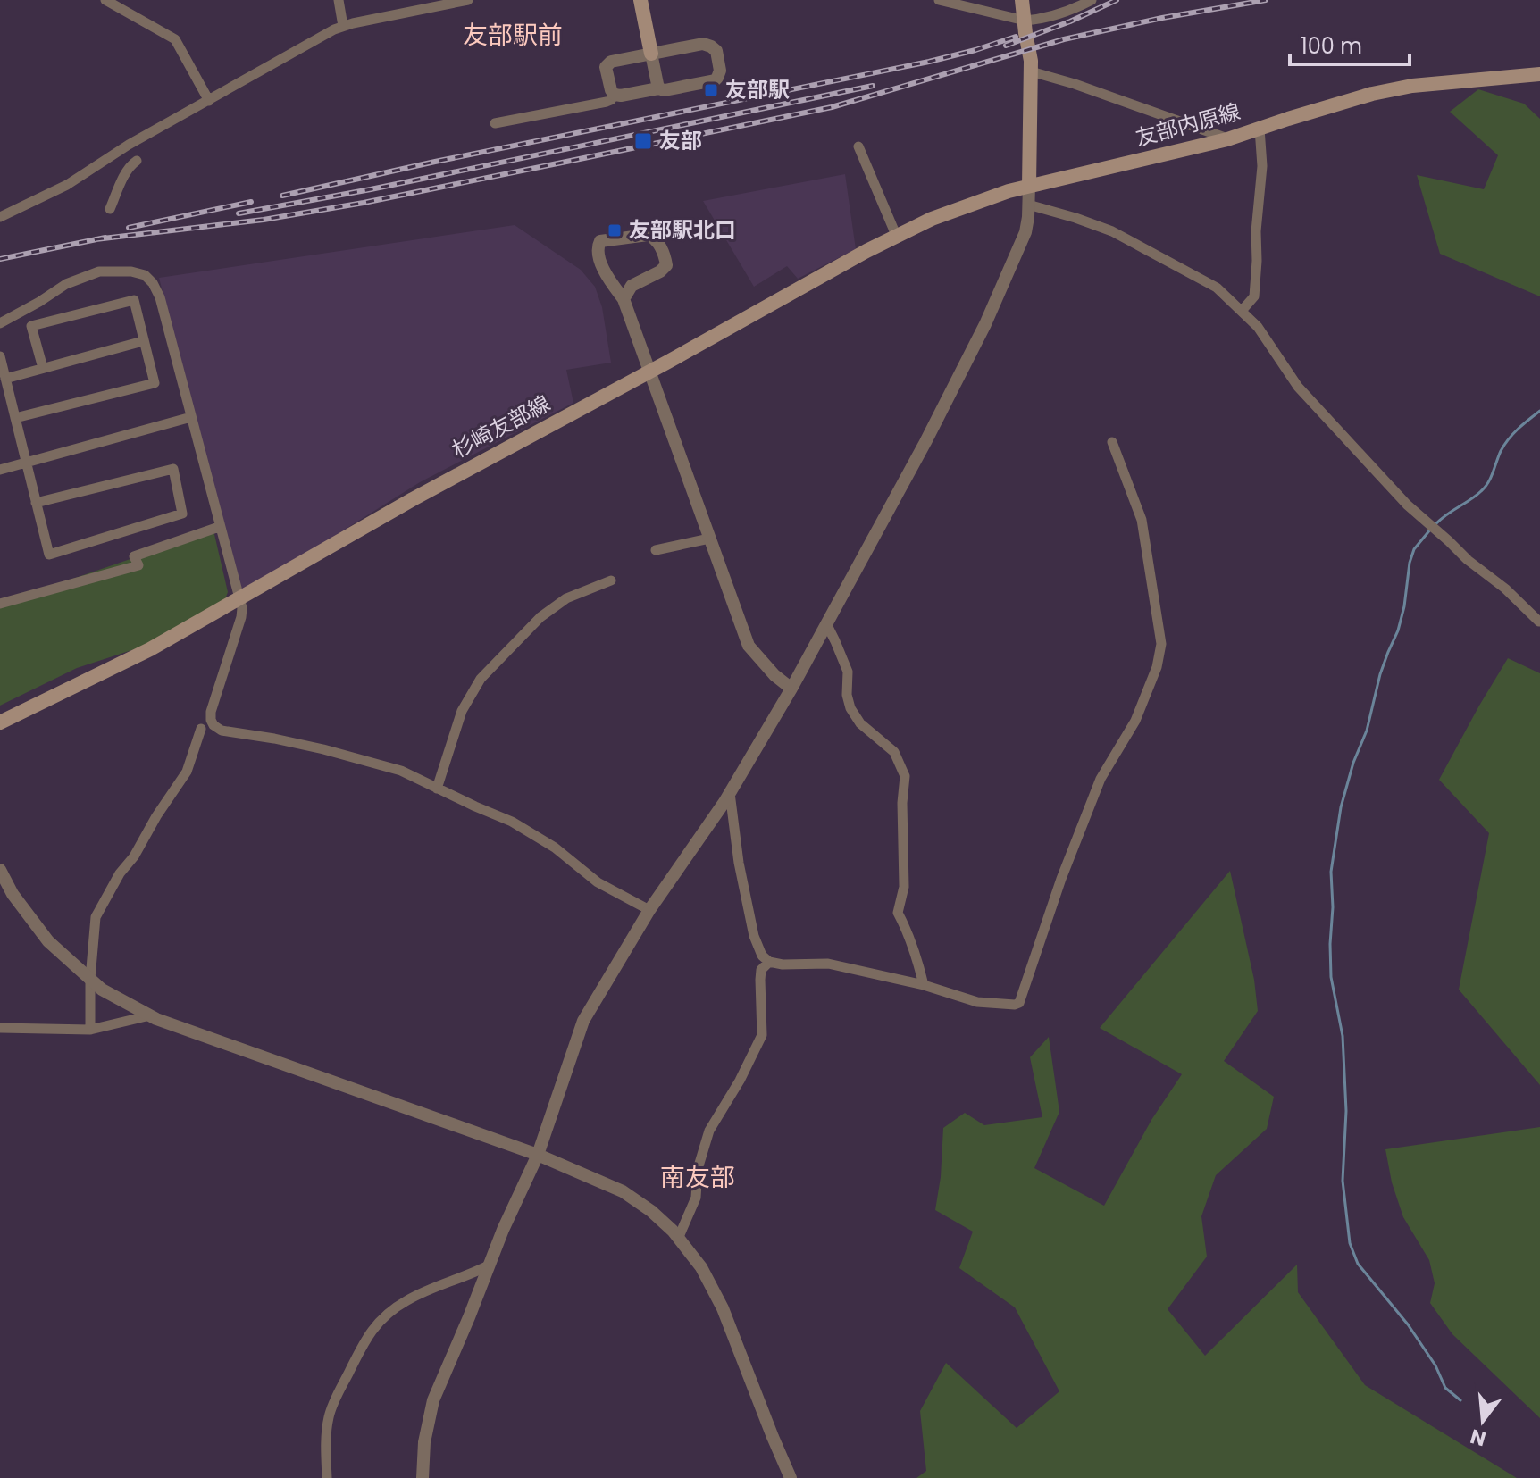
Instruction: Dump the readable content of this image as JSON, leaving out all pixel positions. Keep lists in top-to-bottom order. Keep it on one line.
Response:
{"streets":{"main road":["友部内原線","杉崎友部線"]},"crossings":[["友部内原線","杉崎友部線"]],"districts":["友部駅前","南友部"],"places":{"transit":["友部駅","友部","友部駅北口"]},"scale_bar":"100 m","north":"bottom"}
